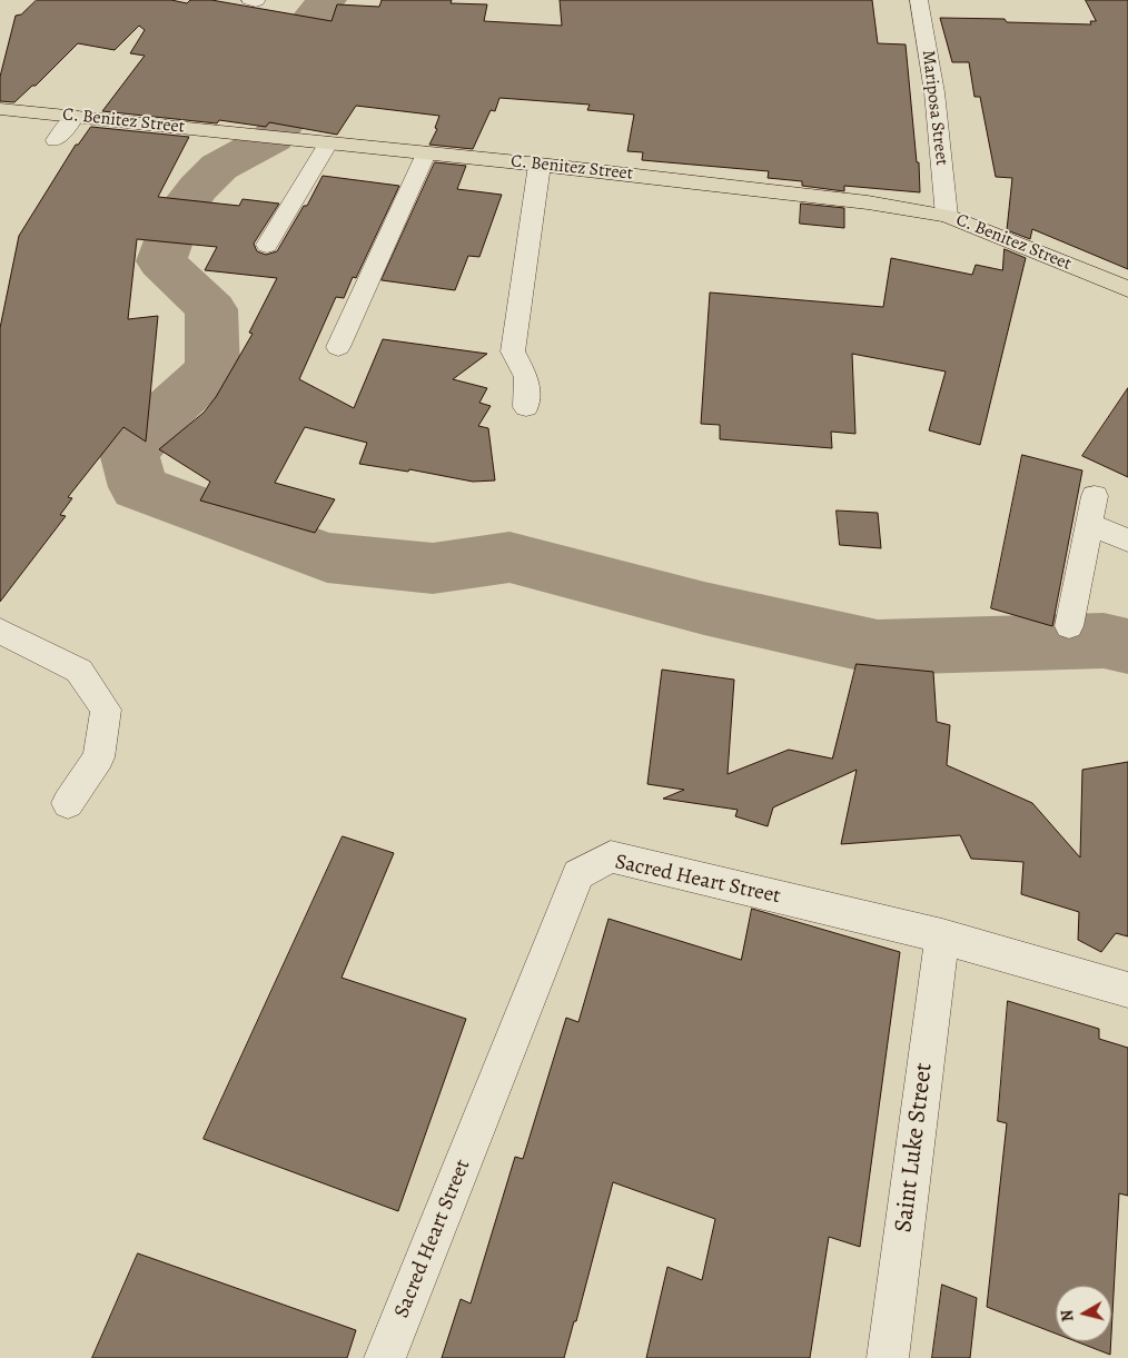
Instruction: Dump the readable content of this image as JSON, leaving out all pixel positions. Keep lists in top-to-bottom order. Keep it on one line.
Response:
{"streets":{"main road":["C. Benitez Street"],"street":["Mariposa Street","Sacred Heart Street","Saint Luke Street"]},"crossings":[["Mariposa Street","C. Benitez Street"],["Sacred Heart Street","Saint Luke Street"]],"north":"left"}
